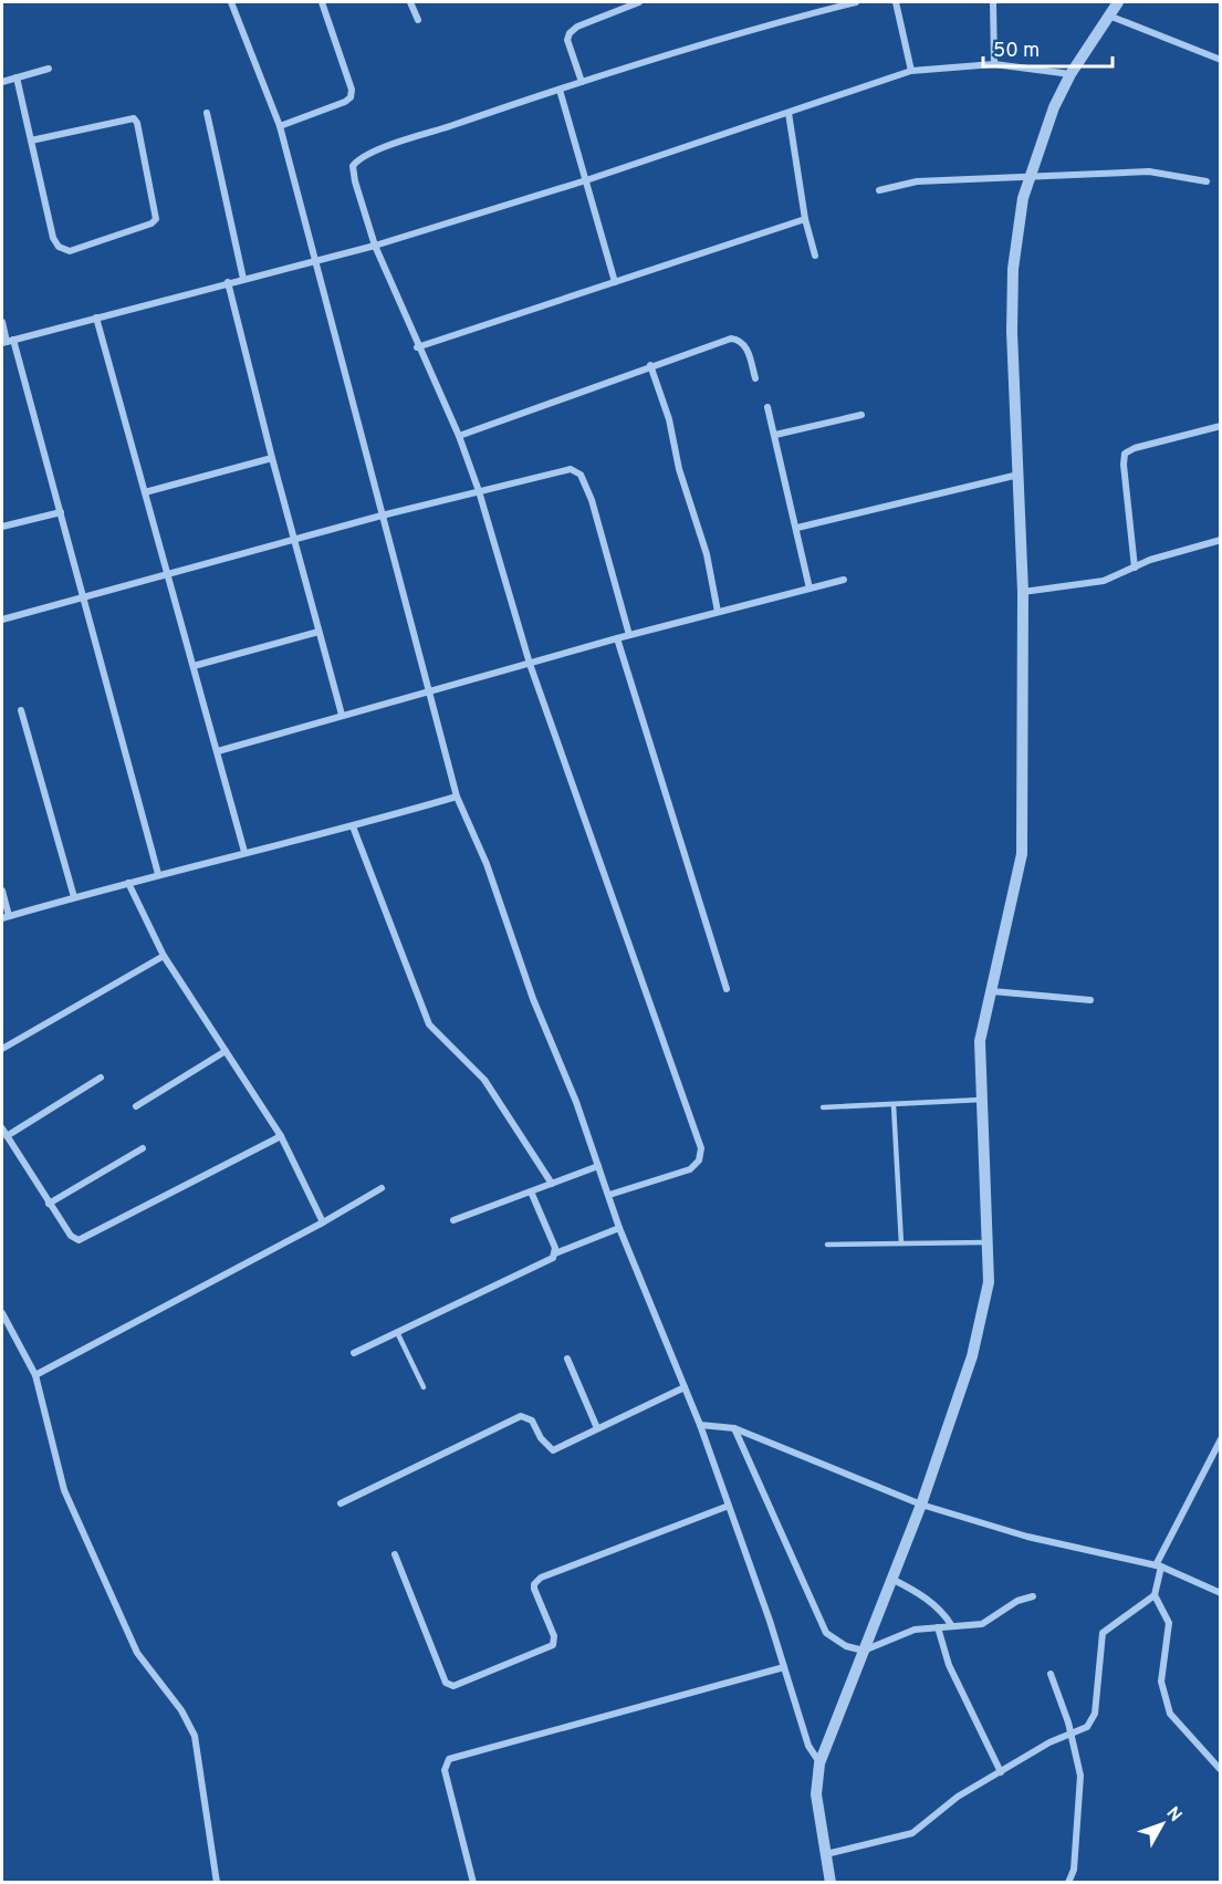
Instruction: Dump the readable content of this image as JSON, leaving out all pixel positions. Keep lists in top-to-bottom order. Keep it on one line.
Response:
{"scale_bar":"50 m","north":"top right"}
